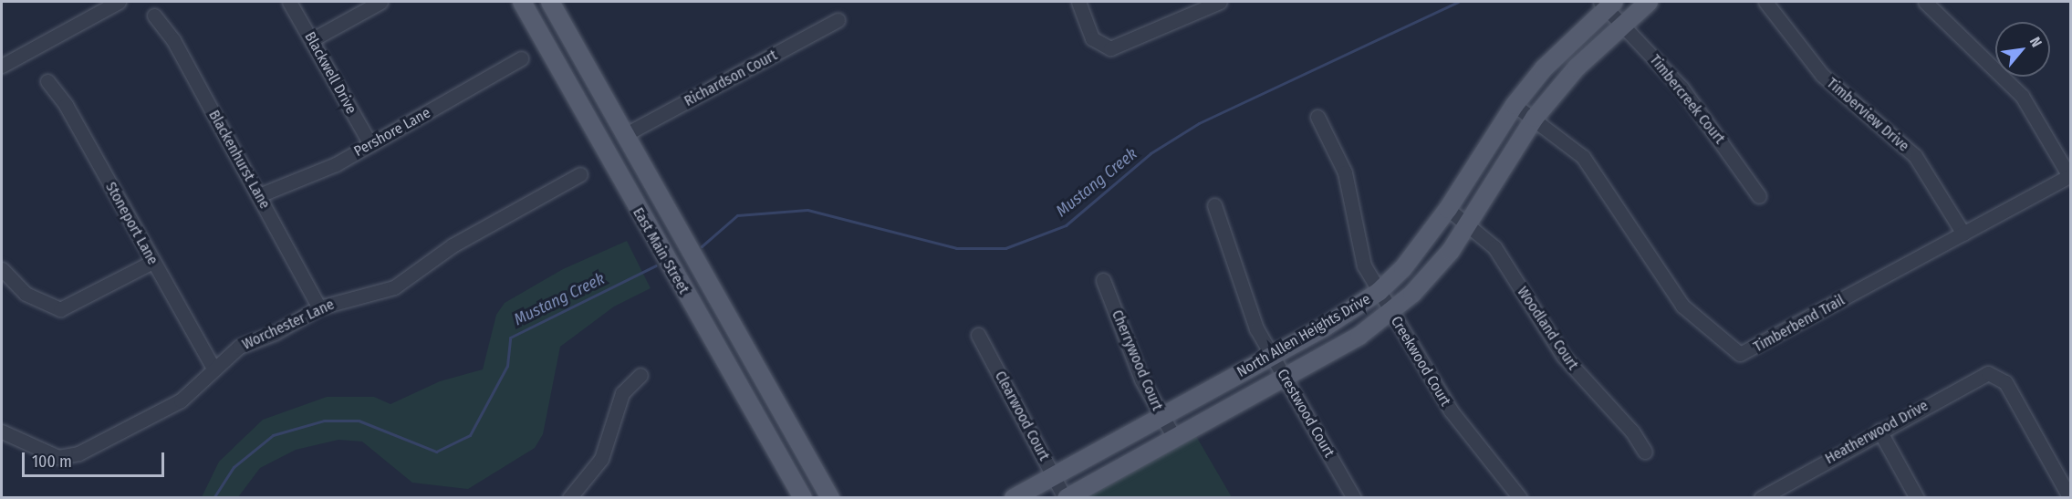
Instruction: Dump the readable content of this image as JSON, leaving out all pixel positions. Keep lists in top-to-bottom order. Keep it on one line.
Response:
{"streets":{"main road":["East Main Street","North Allen Heights Drive"],"street":["Blackwell Drive","Richardson Court","Timbercreek Court","Timberview Drive","Pershore Lane","Blackenhurst Lane","Stoneport Lane","Timberbend Trail","Worchester Lane","Woodland Court","Cherrywood Court","Creekwood Court","Crestwood Court","Clearwood Court","Heatherwood Drive"]},"crossings":[["Blackwell Drive","Pershore Lane"],["Richardson Court","East Main Street"],["Timbercreek Court","North Allen Heights Drive"],["Timberview Drive","Timberbend Trail"],["Pershore Lane","Blackenhurst Lane"],["Blackenhurst Lane","Worchester Lane"],["Stoneport Lane","Worchester Lane"],["Timberbend Trail","North Allen Heights Drive"],["Woodland Court","North Allen Heights Drive"],["North Allen Heights Drive","Cherrywood Court"],["North Allen Heights Drive","Creekwood Court"],["North Allen Heights Drive","Crestwood Court"],["North Allen Heights Drive","Clearwood Court"]],"water":["Mustang Creek"],"scale_bar":"100 m","north":"top right"}
